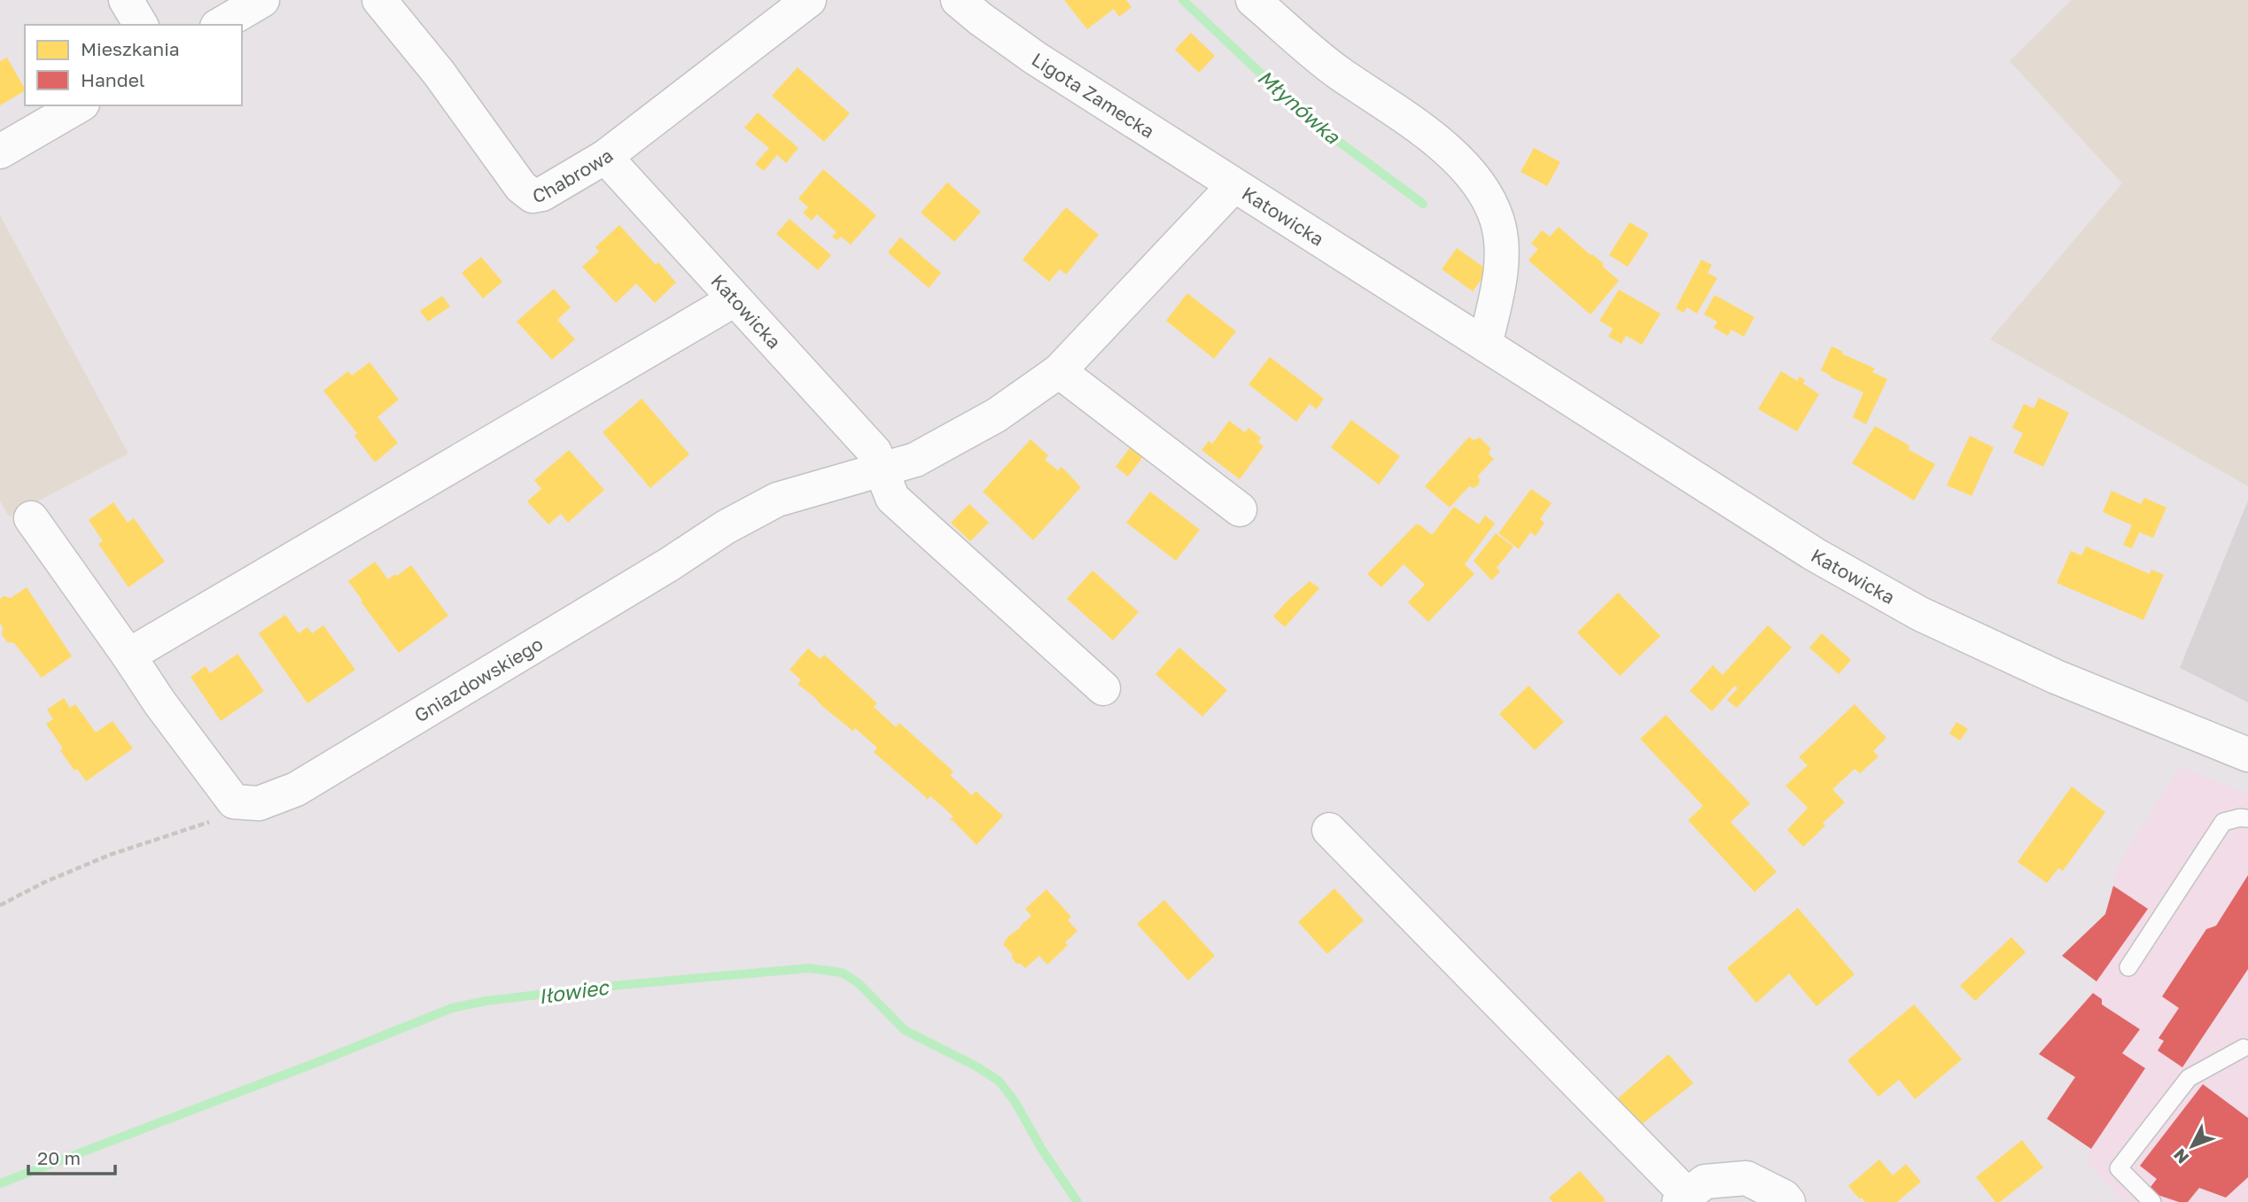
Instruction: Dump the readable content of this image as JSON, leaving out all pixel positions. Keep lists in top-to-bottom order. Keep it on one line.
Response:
{"streets":{"street":["Ligota Zamecka","Chabrowa","Katowicka","Gniazdowskiego"]},"crossings":[["Ligota Zamecka","Katowicka"],["Chabrowa","Katowicka"],["Katowicka","Gniazdowskiego"]],"water":["Młynówka","Iłowiec"],"legend":["Mieszkania","Handel"],"scale_bar":"20 m","north":"bottom left"}
